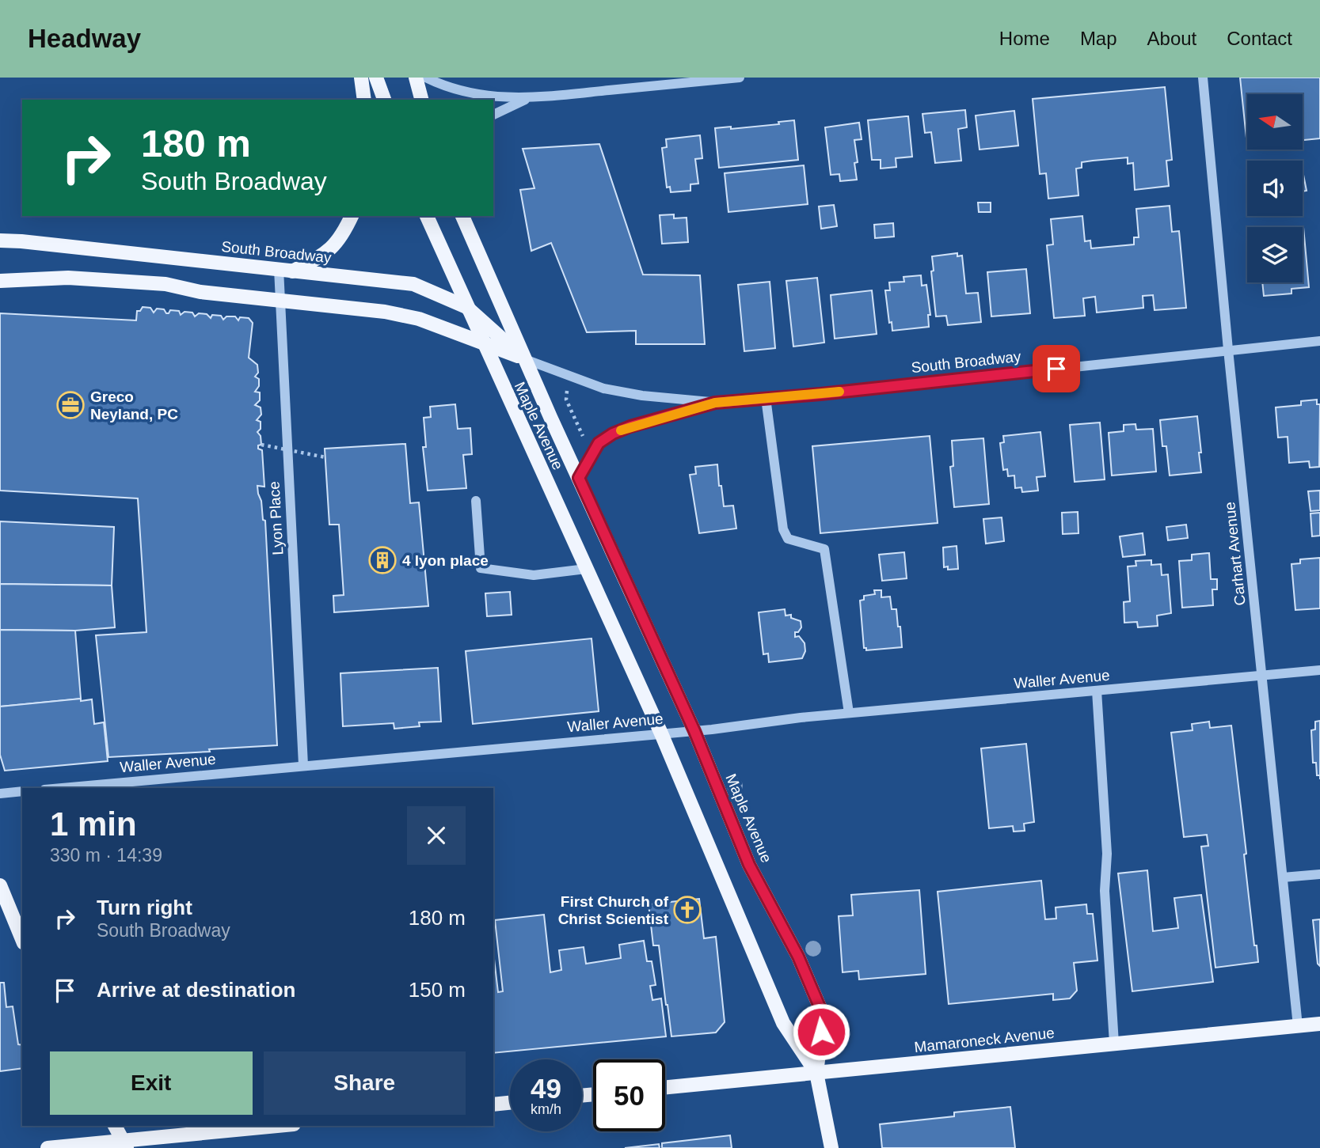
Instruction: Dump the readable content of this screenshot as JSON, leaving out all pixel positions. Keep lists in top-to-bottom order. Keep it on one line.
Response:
{"streets":{"main road":["South Broadway","Maple Avenue","Mamaroneck Avenue"],"street":["Lyon Place","Carhart Avenue","Waller Avenue"]},"crossings":[["South Broadway","Maple Avenue"],["South Broadway","Lyon Place"],["South Broadway","Carhart Avenue"],["Maple Avenue","Waller Avenue"],["Maple Avenue","Mamaroneck Avenue"],["Lyon Place","Waller Avenue"],["Carhart Avenue","Waller Avenue"],["Carhart Avenue","Mamaroneck Avenue"]],"places":{"office":["Greco Neyland, PC"],"building":["4 lyon place"],"church":["First Church of Christ Scientist"]},"north":"left","page":{"header":"Headway","nav":["Home","Map","About","Contact"],"turn":["180 m","South Broadway"],"heading":["1 min","330 m · 14:39"],"list":[{"name":"Turn right","note":"South Broadway","value":"180 m"},{"name":"Arrive at destination","value":"150 m"}],"buttons":["Exit","Share"],"speed":"49 km/h","limit":"50"}}
